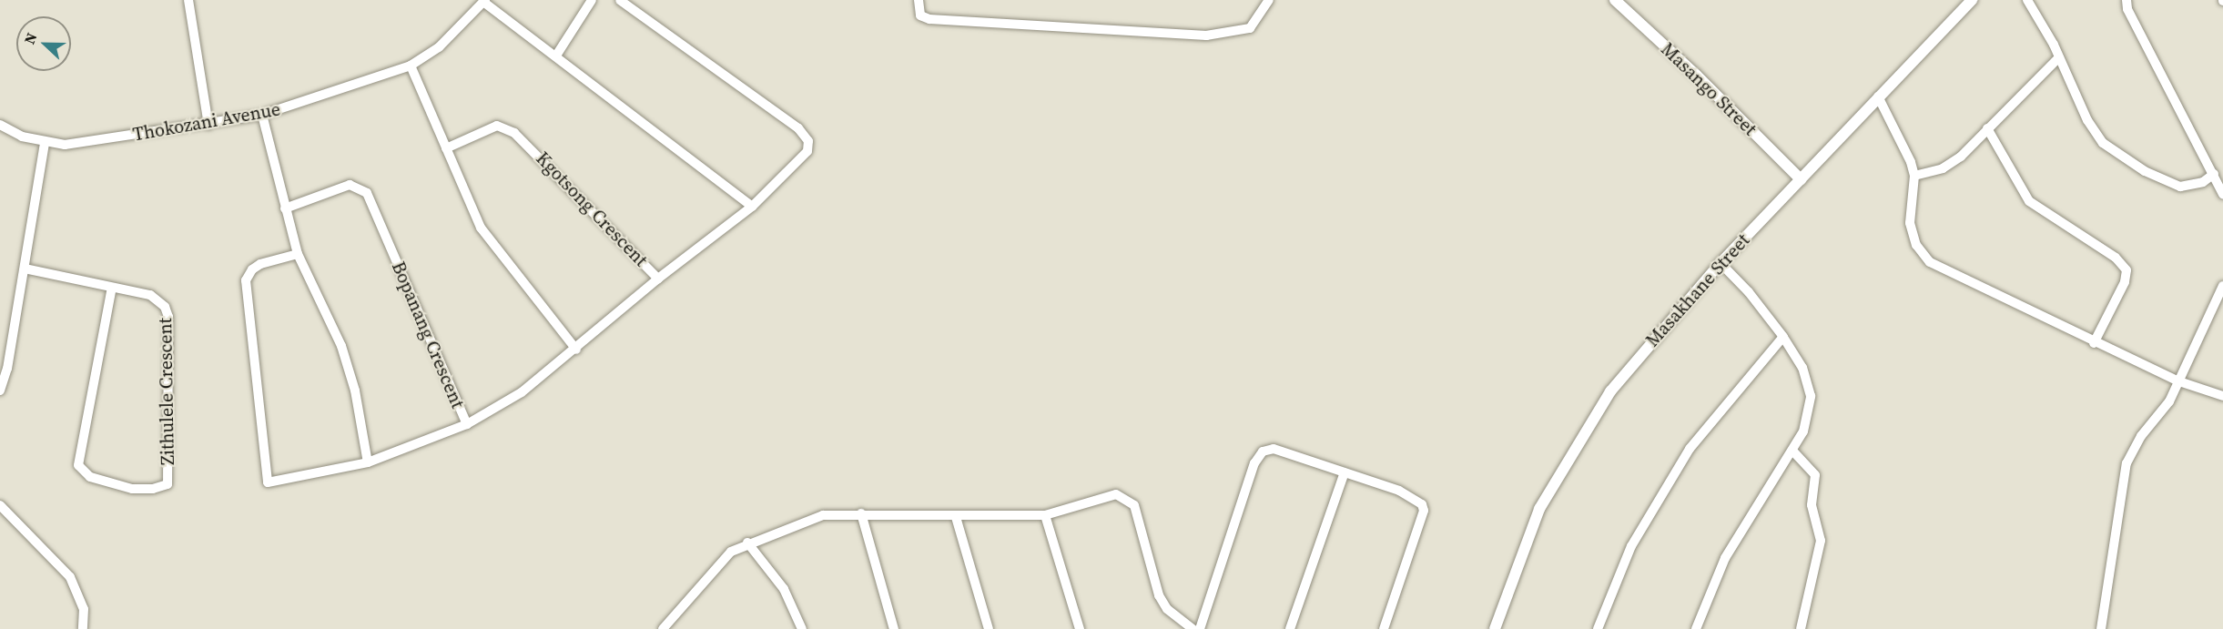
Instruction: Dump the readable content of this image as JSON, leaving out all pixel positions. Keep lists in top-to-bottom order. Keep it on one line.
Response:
{"streets":{"street":["Masango Street","Thokozani Avenue","Kgotsong Crescent","Masakhane Street","Bopanang Crescent","Zithulele Crescent"]},"crossings":[["Masango Street","Masakhane Street"],["Kgotsong Crescent","Bopanang Crescent"]],"north":"left"}
